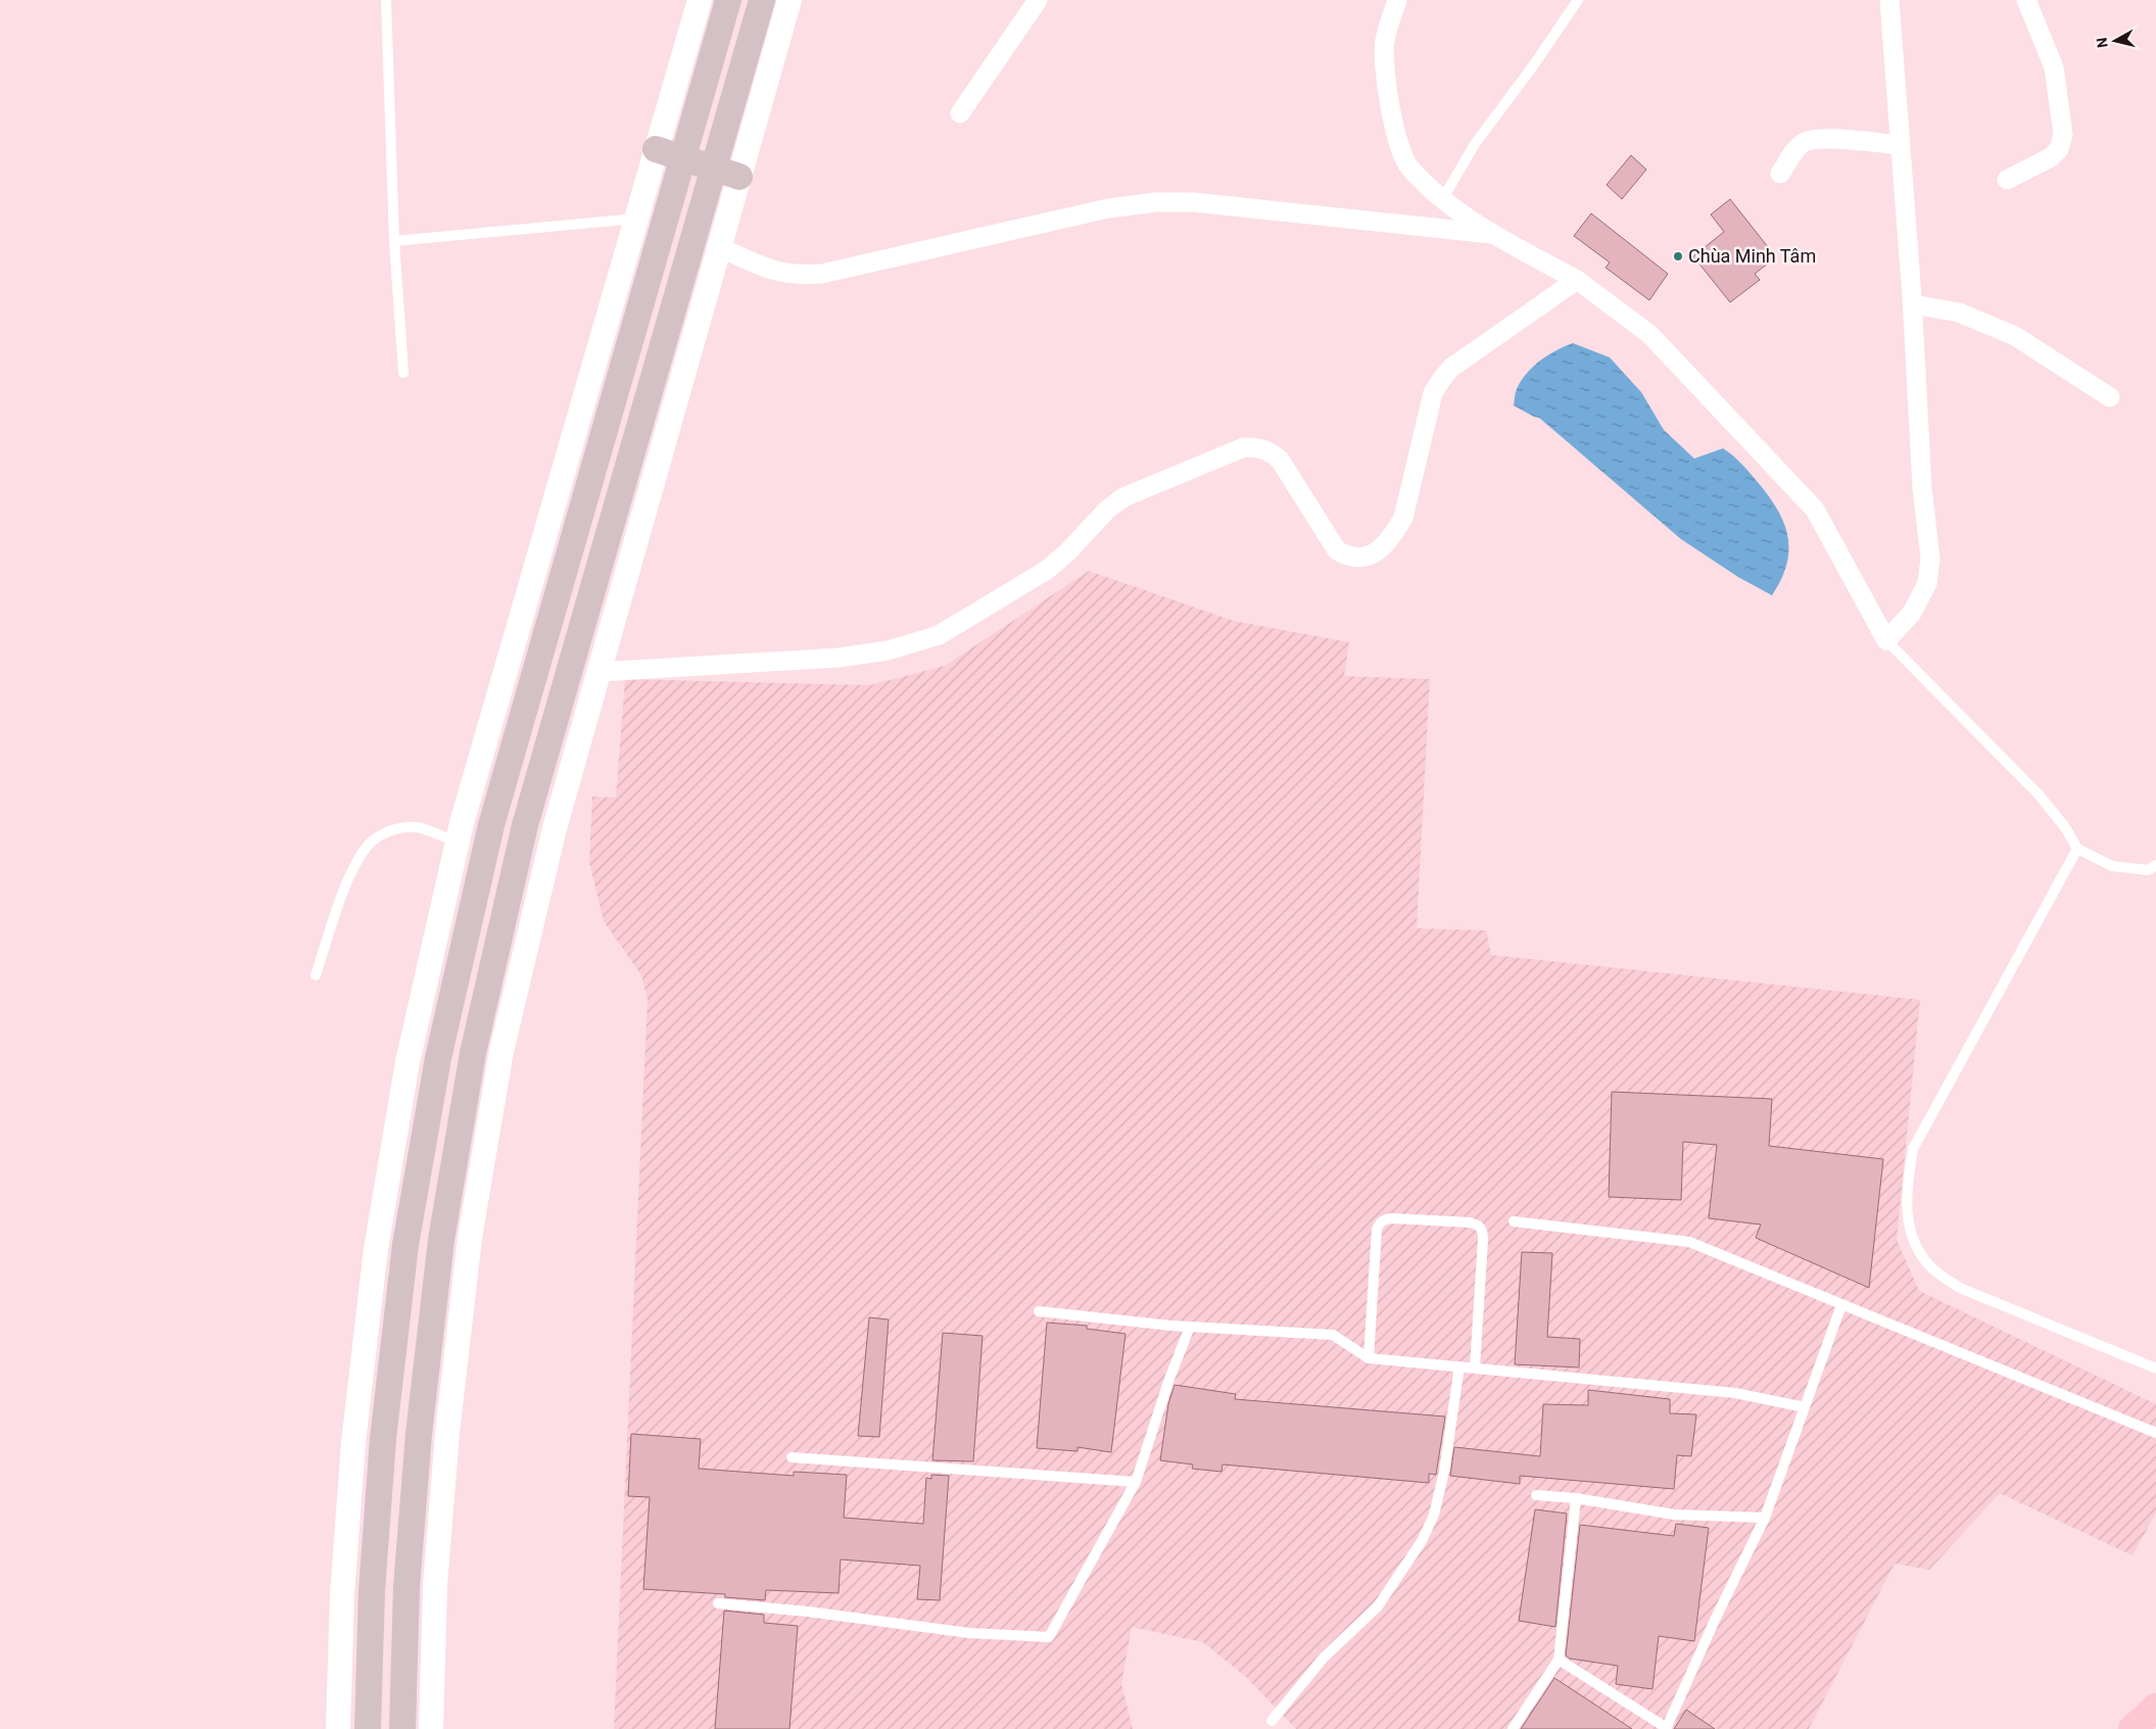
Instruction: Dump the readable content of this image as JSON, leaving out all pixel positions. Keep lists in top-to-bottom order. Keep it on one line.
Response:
{"places":["Chùa Minh Tâm"],"north":"left"}
